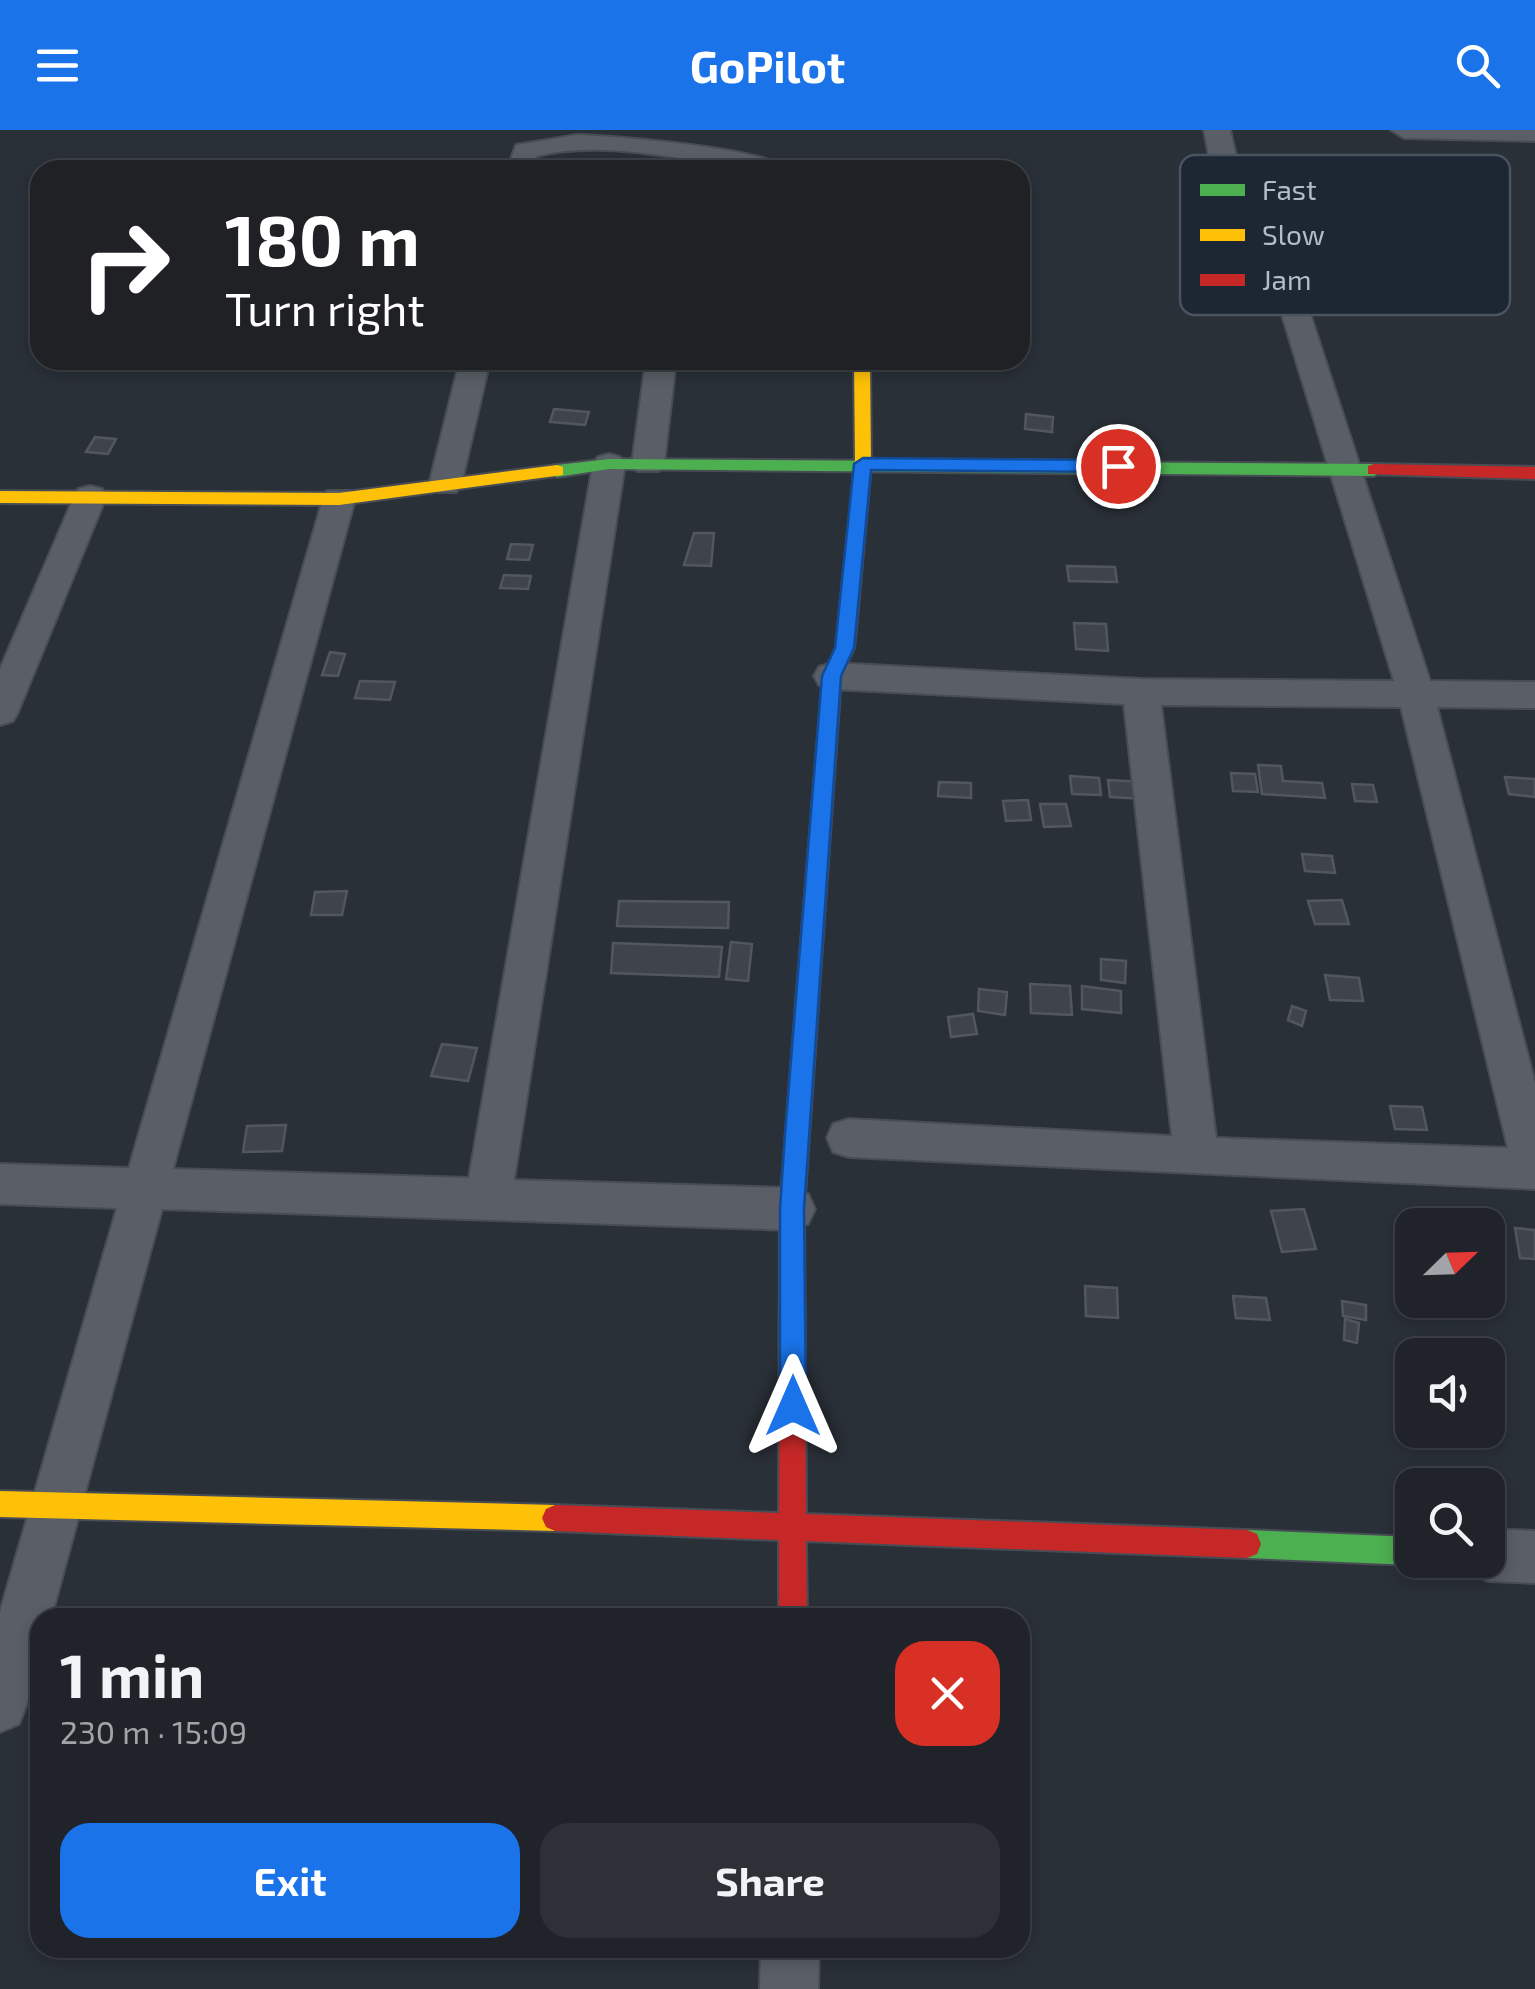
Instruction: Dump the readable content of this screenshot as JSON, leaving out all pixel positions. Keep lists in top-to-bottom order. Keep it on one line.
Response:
{"legend":["Fast","Slow","Jam"],"north":"top right","page":{"header":"GoPilot","turn":["180 m","Turn right"],"heading":["1 min","230 m · 15:09"],"buttons":["Exit","Share"]}}
